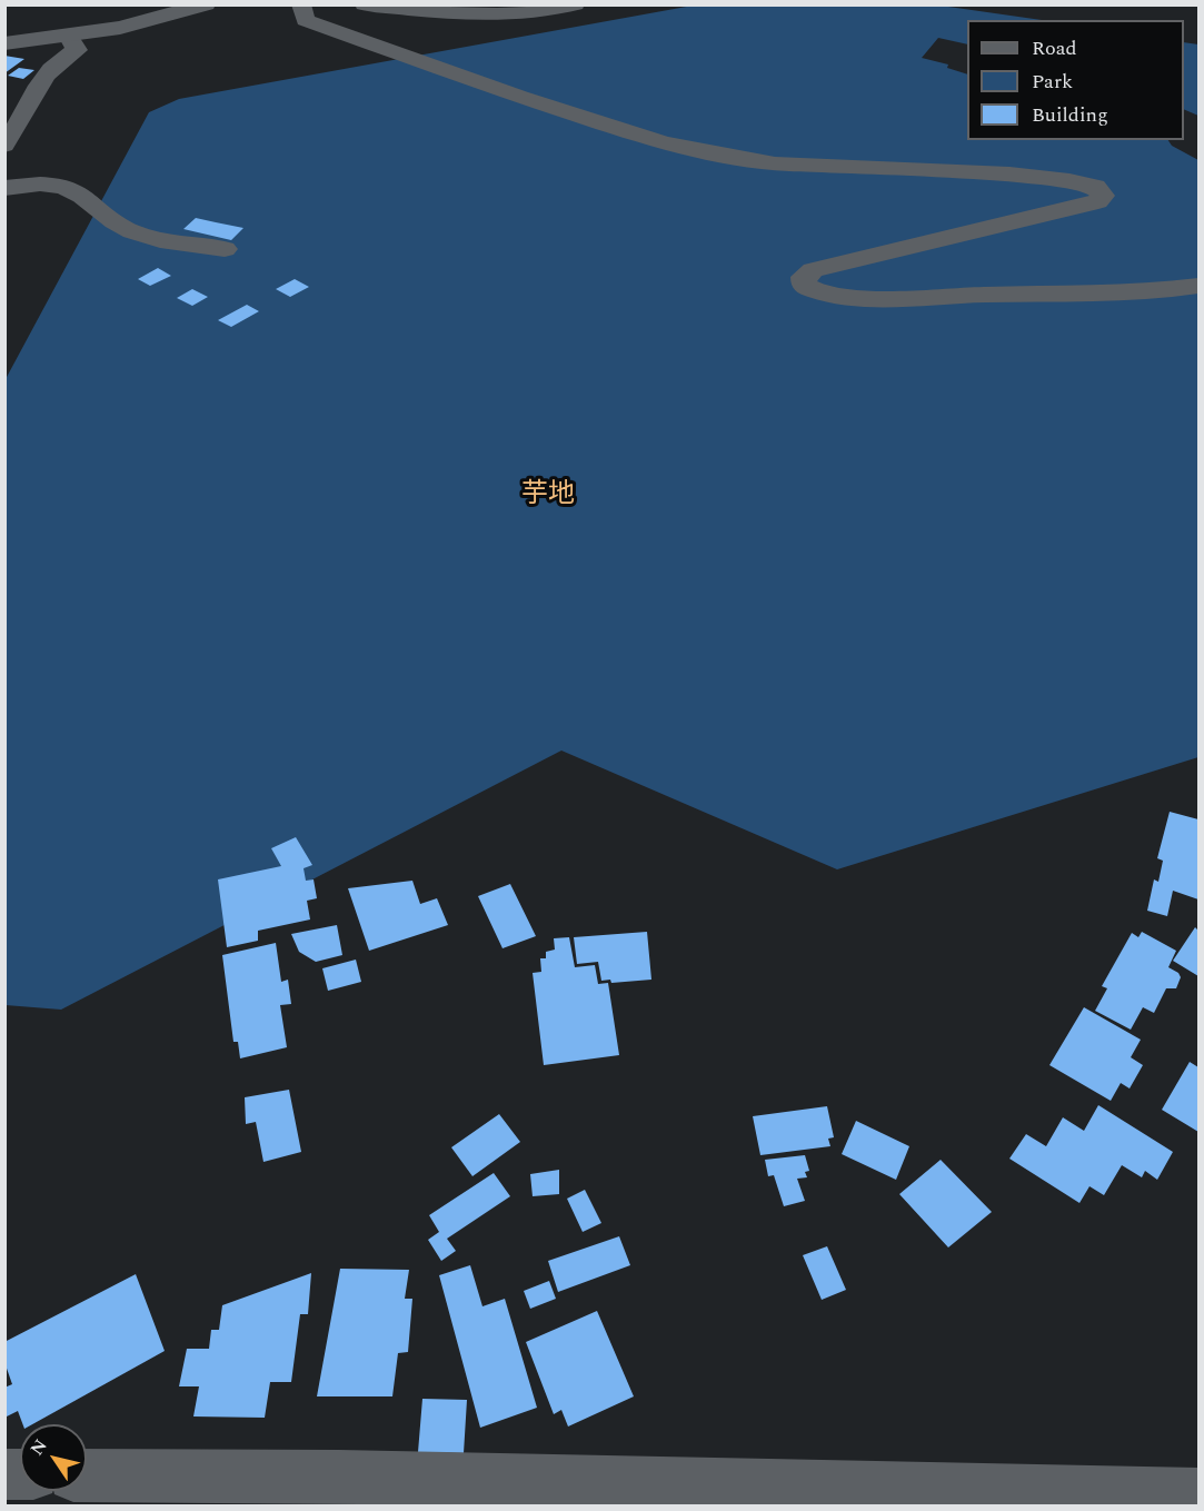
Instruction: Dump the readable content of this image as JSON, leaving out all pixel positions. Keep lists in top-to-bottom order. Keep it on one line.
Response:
{"districts":["芋地"],"legend":["Road","Park","Building"],"north":"top left"}
